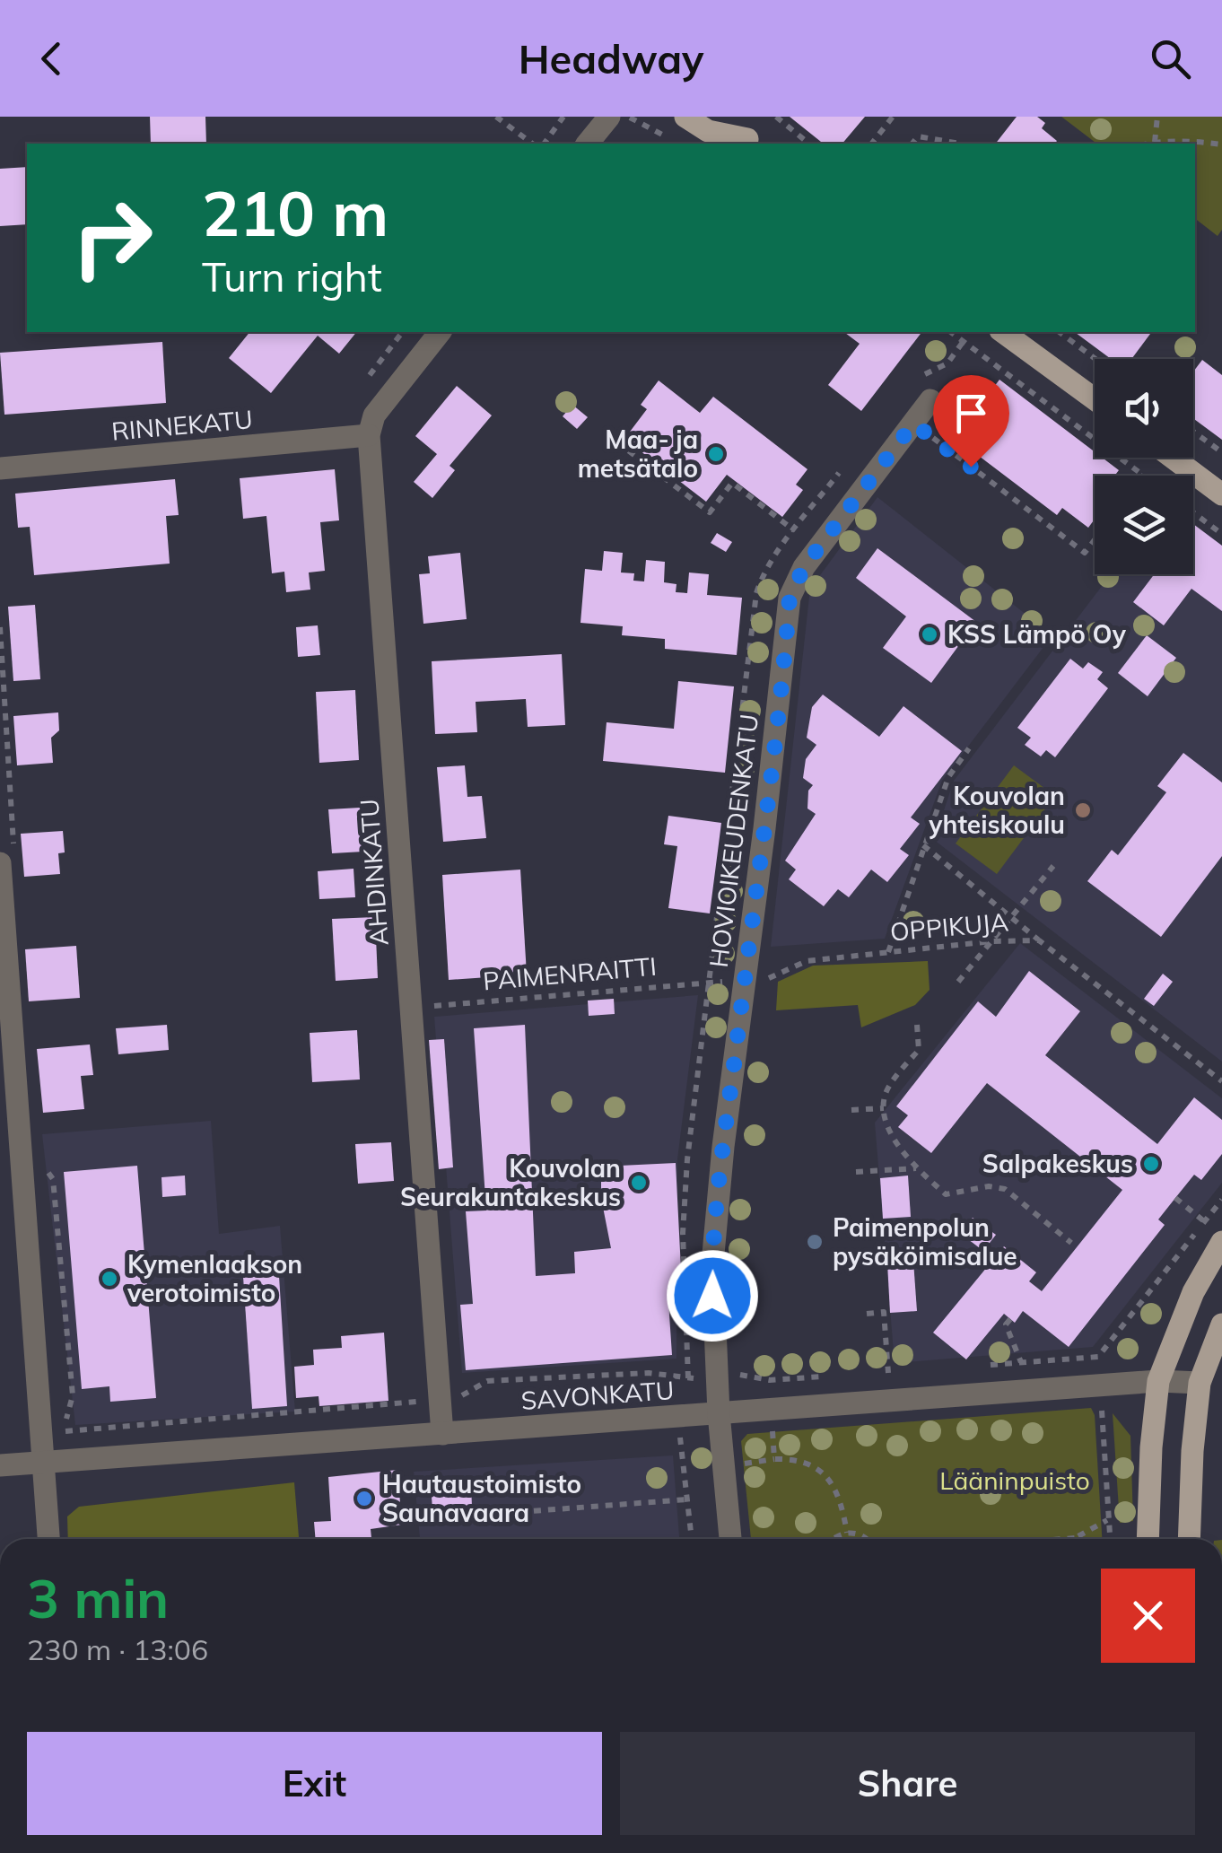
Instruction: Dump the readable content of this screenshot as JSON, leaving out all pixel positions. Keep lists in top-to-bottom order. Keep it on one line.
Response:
{"streets":{"street":["RINNEKATU","HOVIOIKEUDENKATU","AHDINKATU","SAVONKATU"],"path":["OPPIKUJA","PAIMENRAITTI"]},"crossings":[["RINNEKATU","AHDINKATU"],["HOVIOIKEUDENKATU","OPPIKUJA"],["HOVIOIKEUDENKATU","SAVONKATU"],["AHDINKATU","SAVONKATU"]],"parks":["Lääninpuisto"],"places":["Maa- ja metsätalo","KSS Lämpö Oy","Kouvolan yhteiskoulu","Salpakeskus","Kouvolan Seurakuntakeskus","Paimenpolun pysäköimisalue","Kymenlaakson verotoimisto","Hautaustoimisto Saunavaara"],"page":{"header":"Headway","turn":["210 m","Turn right"],"heading":["3 min","230 m · 13:06"],"buttons":["Exit","Share"]}}
